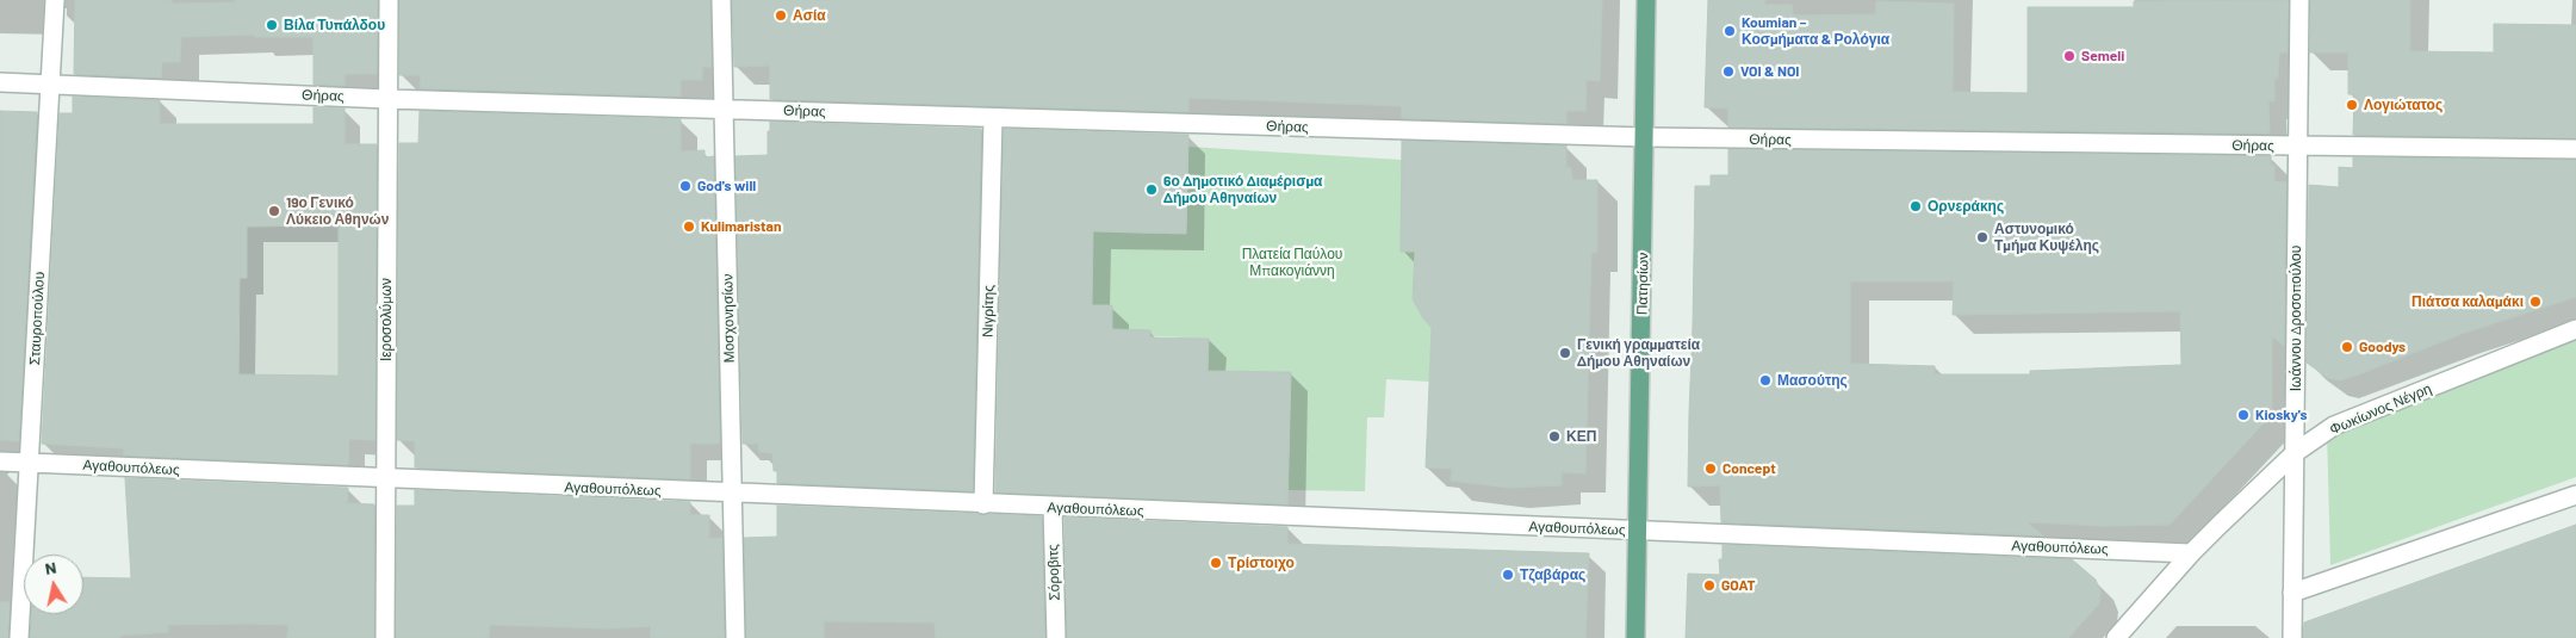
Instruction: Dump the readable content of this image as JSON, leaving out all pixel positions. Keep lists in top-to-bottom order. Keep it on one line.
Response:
{"streets":{"main road":["Πατησίων"],"street":["Θήρας","Νιγρίτης","Σταυροπούλου","Μοσχονησίων","Ιωάννου Δροσοπούλου","Ιεροσολύμων","Φωκίωνος Νέγρη","Αγαθουπόλεως","Σόροβιτς"]},"crossings":[["Θήρας","Πατησίων"],["Θήρας","Νιγρίτης"],["Θήρας","Σταυροπούλου"],["Θήρας","Μοσχονησίων"],["Θήρας","Ιωάννου Δροσοπούλου"],["Θήρας","Ιεροσολύμων"],["Πατησίων","Αγαθουπόλεως"],["Νιγρίτης","Αγαθουπόλεως"],["Σταυροπούλου","Αγαθουπόλεως"],["Μοσχονησίων","Αγαθουπόλεως"],["Ιωάννου Δροσοπούλου","Φωκίωνος Νέγρη"],["Ιεροσολύμων","Αγαθουπόλεως"],["Φωκίωνος Νέγρη","Αγαθουπόλεως"],["Αγαθουπόλεως","Σόροβιτς"]],"parks":["Πλατεία Παύλου Μπακογιάννη"],"places":["Ασία","Βίλα Τυπάλδου","Koumian – Κοσμήματα & Ρολόγια","Semeli","VOI & NOI","Λογιώτατος","God's will","6ο Δημοτικό Διαμέρισμα Δήμου Αθηναίων","Ορνεράκης","19ο Γενικό Λύκειο Αθηνών","Kulimaristan","Αστυνομικό Τμήμα Κυψέλης","Πιάτσα καλαμάκι","Goodys","Γενική γραμματεία Δήμου Αθηναίων","Μασούτης","Kiosky's","ΚΕΠ","Concept","Τρίστοιχο","Τζαβάρας","GOAT"],"north":"top"}
